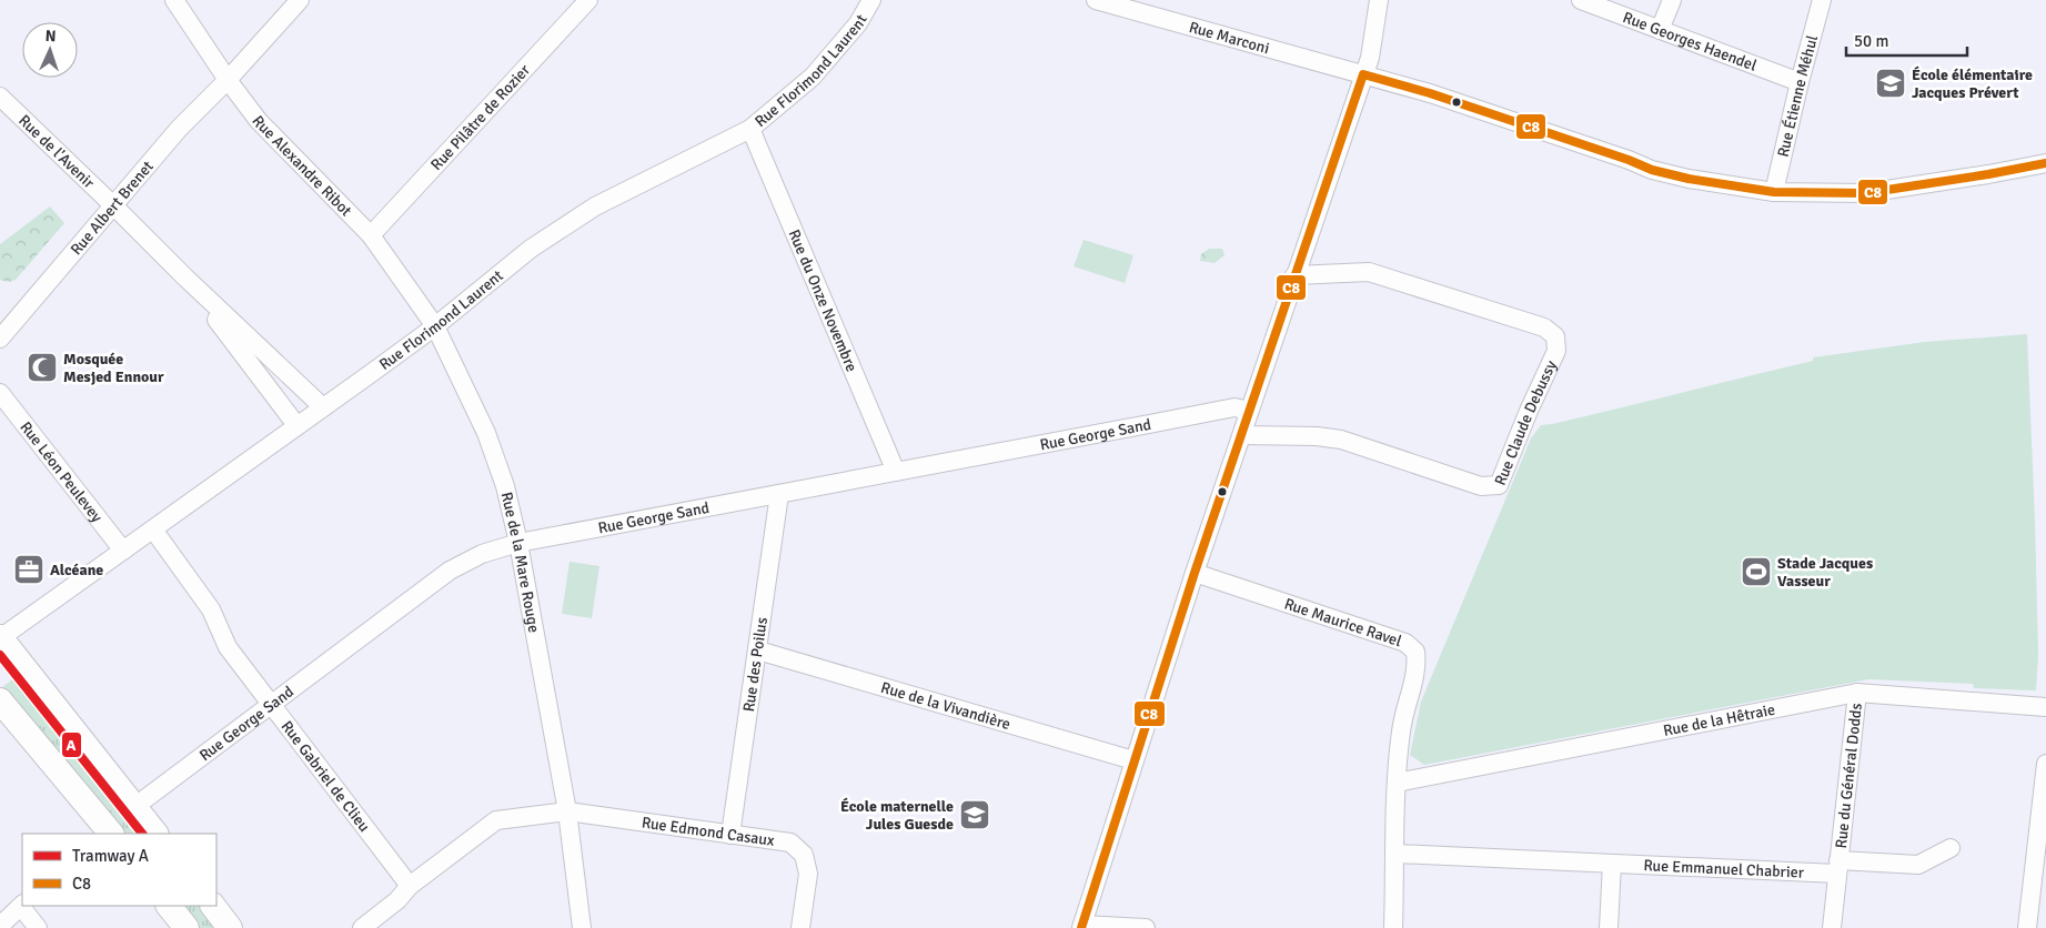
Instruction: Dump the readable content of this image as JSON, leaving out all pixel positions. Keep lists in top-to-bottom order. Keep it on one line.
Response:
{"streets":{"street":["Rue Marconi","Rue Georges Haendel","Rue Florimond Laurent","Rue Étienne Méhul","Rue Pilâtre de Rozier","Rue de l'Avenir","Rue Alexandre Ribot","Rue Albert Brenet","Rue du Onze Novembre","Rue Claude Debussy","Rue George Sand","Rue Léon Peulevey","Rue de la Mare Rouge","Rue Maurice Ravel","Rue des Poilus","Rue de la Vivandière","Rue de la Hêtraie","Rue Gabriel de Clieu","Rue du Général Dodds","Rue Edmond Casaux","Rue Emmanuel Chabrier"]},"crossings":[["Rue Marconi","Rue Étienne Méhul"],["Rue Georges Haendel","Rue Étienne Méhul"],["Rue Florimond Laurent","Rue de l'Avenir"],["Rue Florimond Laurent","Rue Alexandre Ribot"],["Rue Florimond Laurent","Rue du Onze Novembre"],["Rue Florimond Laurent","Rue Léon Peulevey"],["Rue Florimond Laurent","Rue de la Mare Rouge"],["Rue Florimond Laurent","Rue Gabriel de Clieu"],["Rue Pilâtre de Rozier","Rue Alexandre Ribot"],["Rue de l'Avenir","Rue Albert Brenet"],["Rue Alexandre Ribot","Rue Albert Brenet"],["Rue Alexandre Ribot","Rue de la Mare Rouge"],["Rue du Onze Novembre","Rue George Sand"],["Rue George Sand","Rue de la Mare Rouge"],["Rue George Sand","Rue des Poilus"],["Rue George Sand","Rue Gabriel de Clieu"],["Rue de la Mare Rouge","Rue Edmond Casaux"],["Rue Maurice Ravel","Rue de la Hêtraie"],["Rue Maurice Ravel","Rue Emmanuel Chabrier"],["Rue des Poilus","Rue de la Vivandière"],["Rue des Poilus","Rue Edmond Casaux"],["Rue de la Hêtraie","Rue du Général Dodds"],["Rue du Général Dodds","Rue Emmanuel Chabrier"]],"places":{"school or university":["École élémentaire Jacques Prévert","École maternelle Jules Guesde"],"mosque":["Mosquée Mesjed Ennour"],"office":["Alcéane"],"sports":["Stade Jacques Vasseur"]},"lines":["transit line C8","tram line A"],"legend":["Tramway A","C8"],"scale_bar":"50 m","north":"top"}
